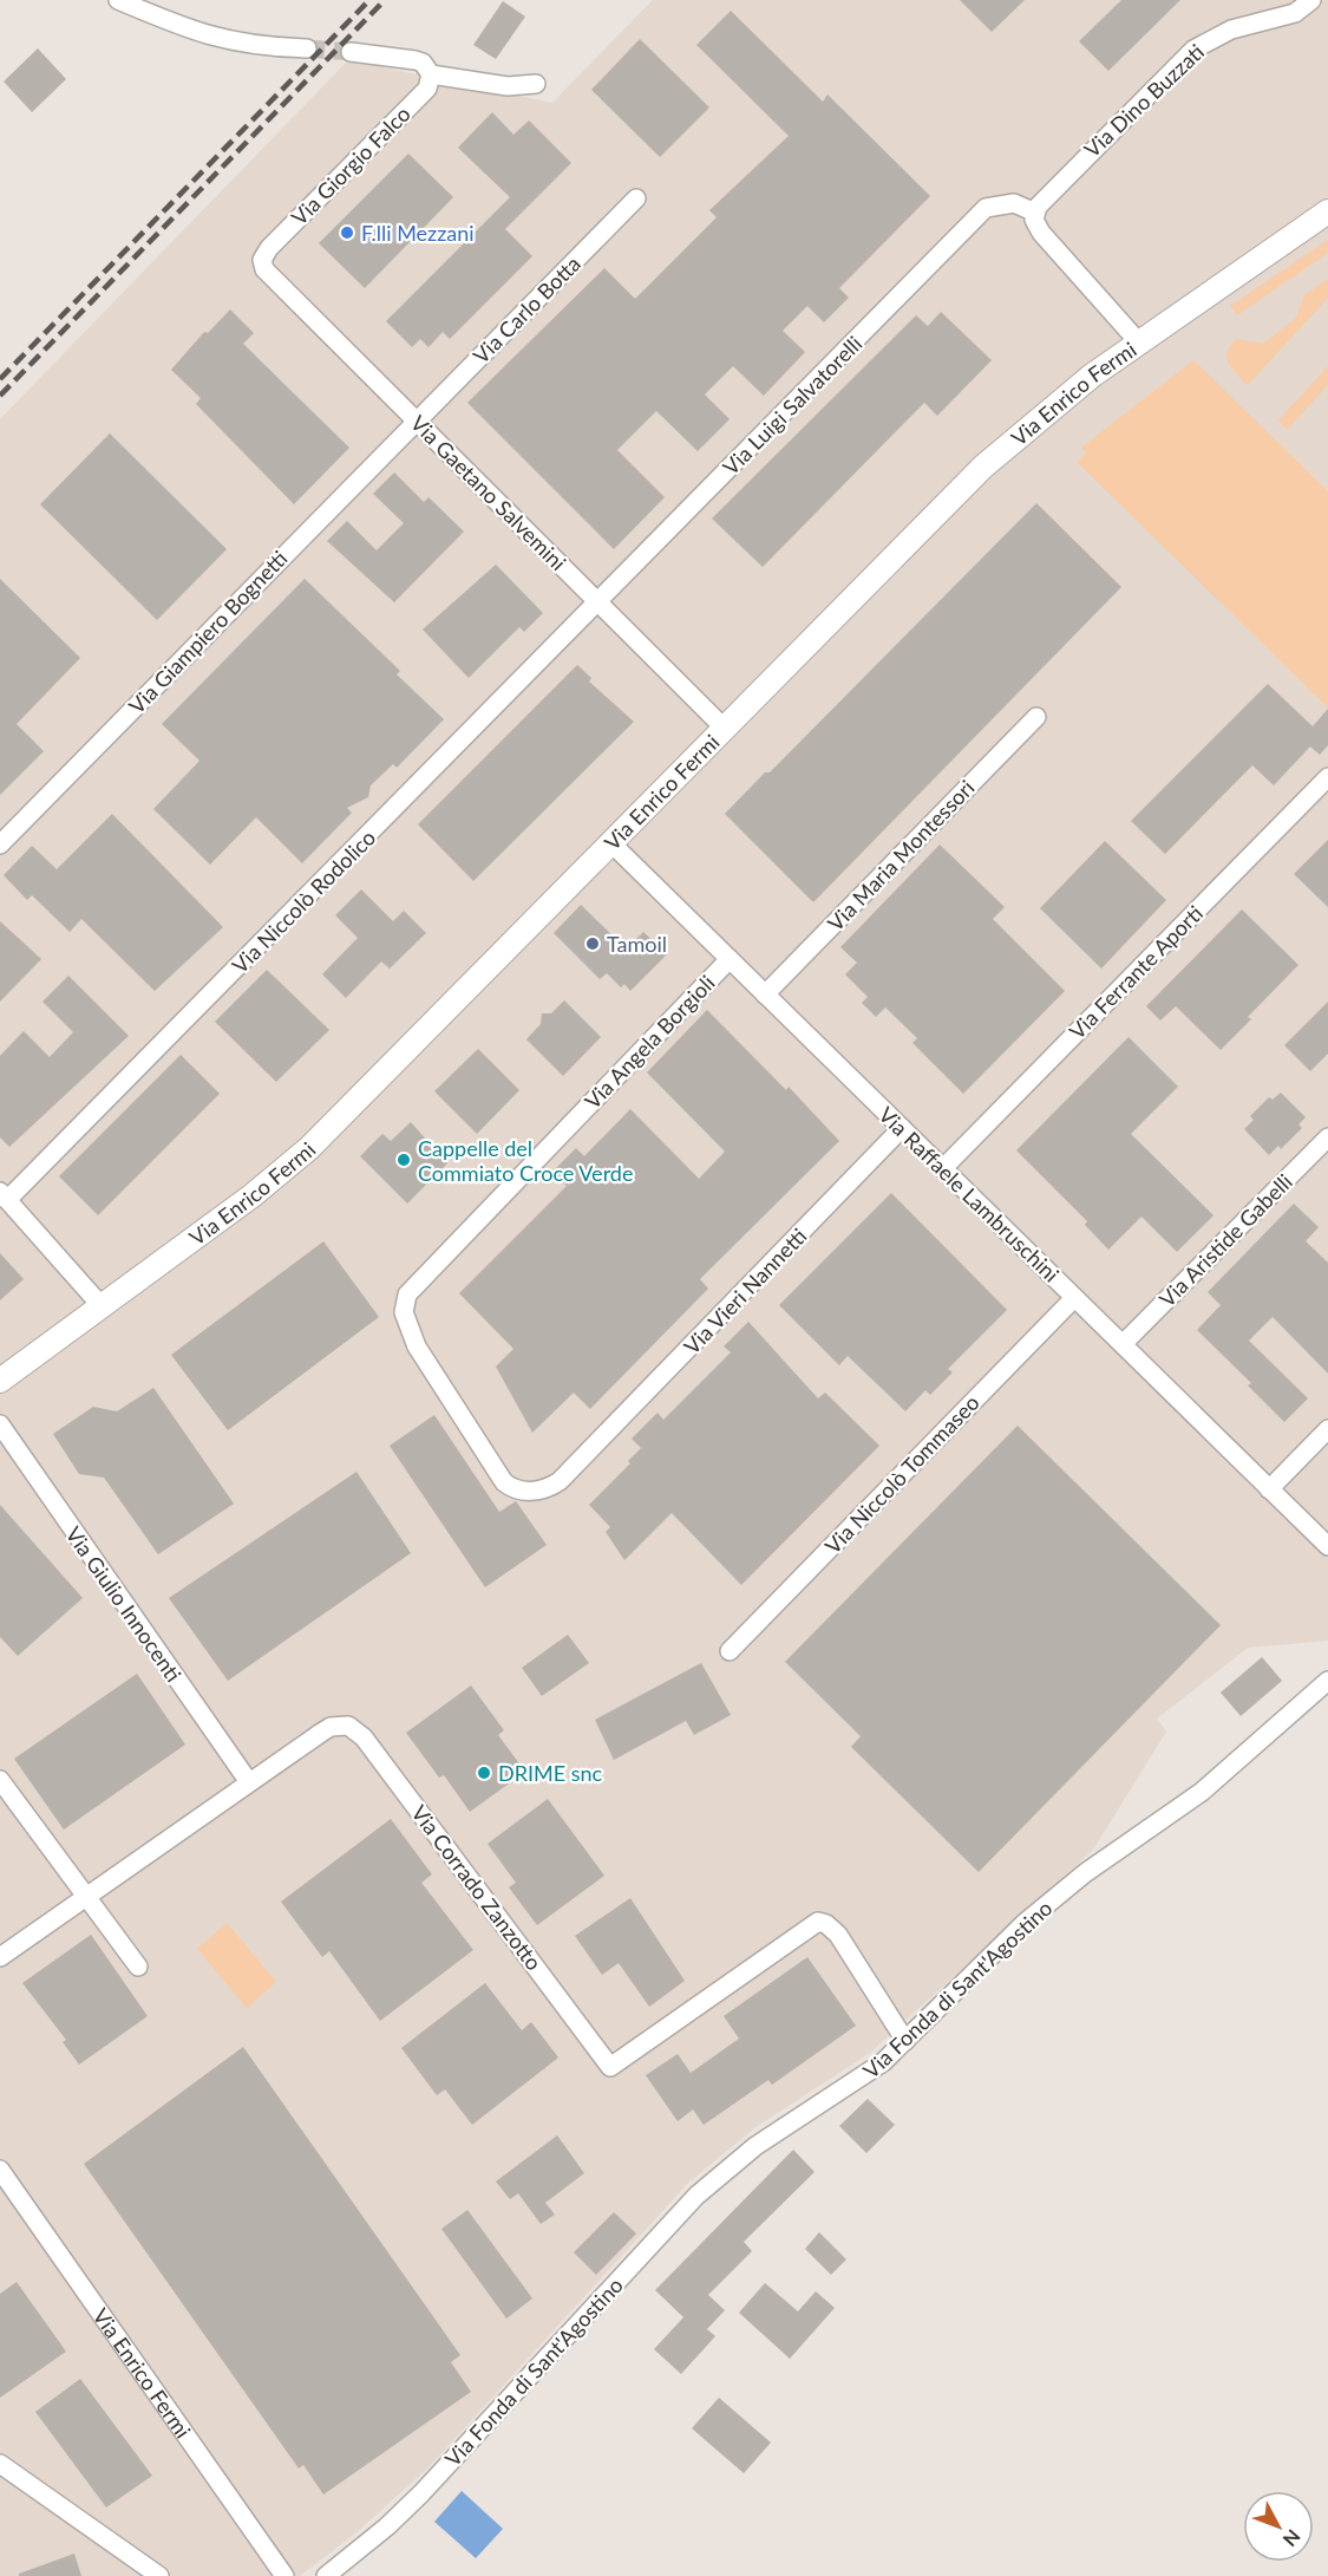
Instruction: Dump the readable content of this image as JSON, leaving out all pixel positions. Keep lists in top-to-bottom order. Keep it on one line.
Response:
{"streets":{"street":["Via Dino Buzzati","Via Giorgio Falco","Via Carlo Botta","Via Enrico Fermi","Via Luigi Salvatorelli","Via Gaetano Salvemini","Via Giampiero Bognetti","Via Maria Montessori","Via Niccolò Rodolico","Via Ferrante Aporti","Via Angela Borgioli","Via Raffaele Lambruschini","Via Aristide Gabelli","Via Vieri Nannetti","Via Niccolò Tommaseo","Via Giulio Innocenti","Via Corrado Zanzotto","Via Fonda di Sant'Agostino"]},"crossings":[["Via Dino Buzzati","Via Luigi Salvatorelli"],["Via Giorgio Falco","Via Gaetano Salvemini"],["Via Carlo Botta","Via Gaetano Salvemini"],["Via Carlo Botta","Via Giampiero Bognetti"],["Via Enrico Fermi","Via Gaetano Salvemini"],["Via Enrico Fermi","Via Raffaele Lambruschini"],["Via Luigi Salvatorelli","Via Gaetano Salvemini"],["Via Luigi Salvatorelli","Via Niccolò Rodolico"],["Via Gaetano Salvemini","Via Giampiero Bognetti"],["Via Gaetano Salvemini","Via Niccolò Rodolico"],["Via Maria Montessori","Via Raffaele Lambruschini"],["Via Ferrante Aporti","Via Raffaele Lambruschini"],["Via Angela Borgioli","Via Raffaele Lambruschini"],["Via Angela Borgioli","Via Vieri Nannetti"],["Via Raffaele Lambruschini","Via Aristide Gabelli"],["Via Raffaele Lambruschini","Via Vieri Nannetti"],["Via Raffaele Lambruschini","Via Niccolò Tommaseo"],["Via Giulio Innocenti","Via Corrado Zanzotto"],["Via Corrado Zanzotto","Via Fonda di Sant'Agostino"]],"places":["F.lli Mezzani","Tamoil","Cappelle del Commiato Croce Verde","DRIME snc"],"north":"bottom right"}
